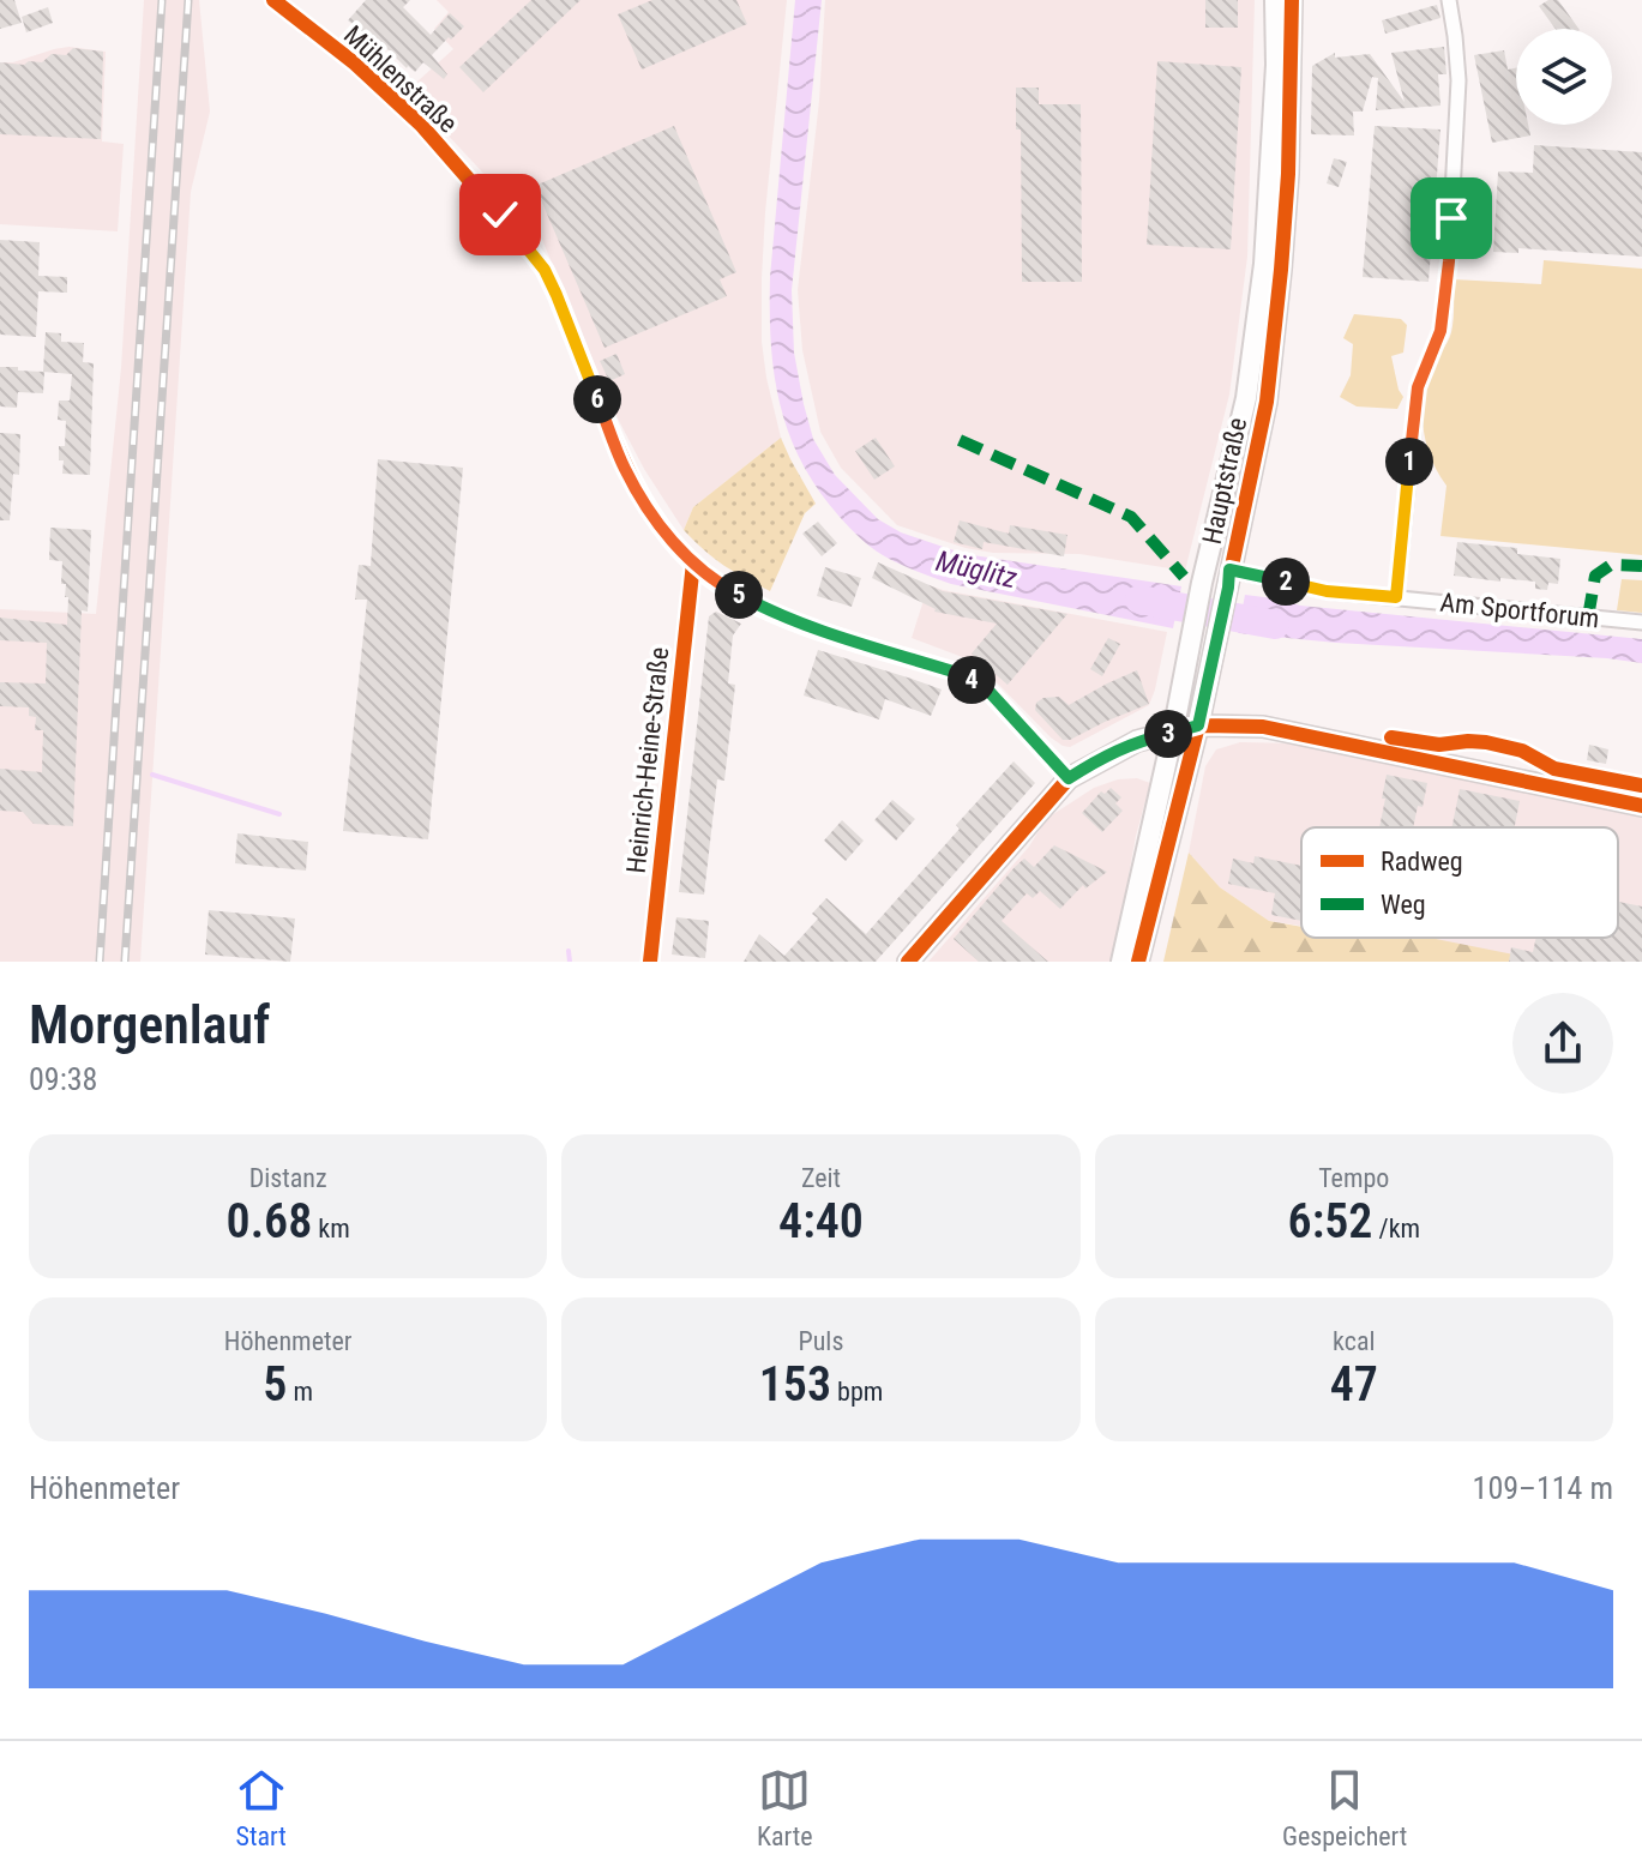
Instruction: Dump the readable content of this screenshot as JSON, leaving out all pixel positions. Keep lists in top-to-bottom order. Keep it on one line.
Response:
{"streets":{"main road":["Hauptstraße"],"street":["Mühlenstraße","Am Sportforum","Heinrich-Heine-Straße"]},"crossings":[["Mühlenstraße","Heinrich-Heine-Straße"],["Hauptstraße","Am Sportforum"]],"water":["Müglitz"],"legend":["Radweg","Weg"],"page":{"pins":["6","1","2","5","4","3"],"heading":["Morgenlauf","09:38"],"stats":[["Distanz","0.68 km"],["Zeit","4:40"],["Tempo","6:52 /km"],["Höhenmeter","5 m"],["Puls","153 bpm"],["kcal","47"]],"chart":["Höhenmeter","109–114 m"],"tabs":["Start","Karte","Gespeichert"]}}
